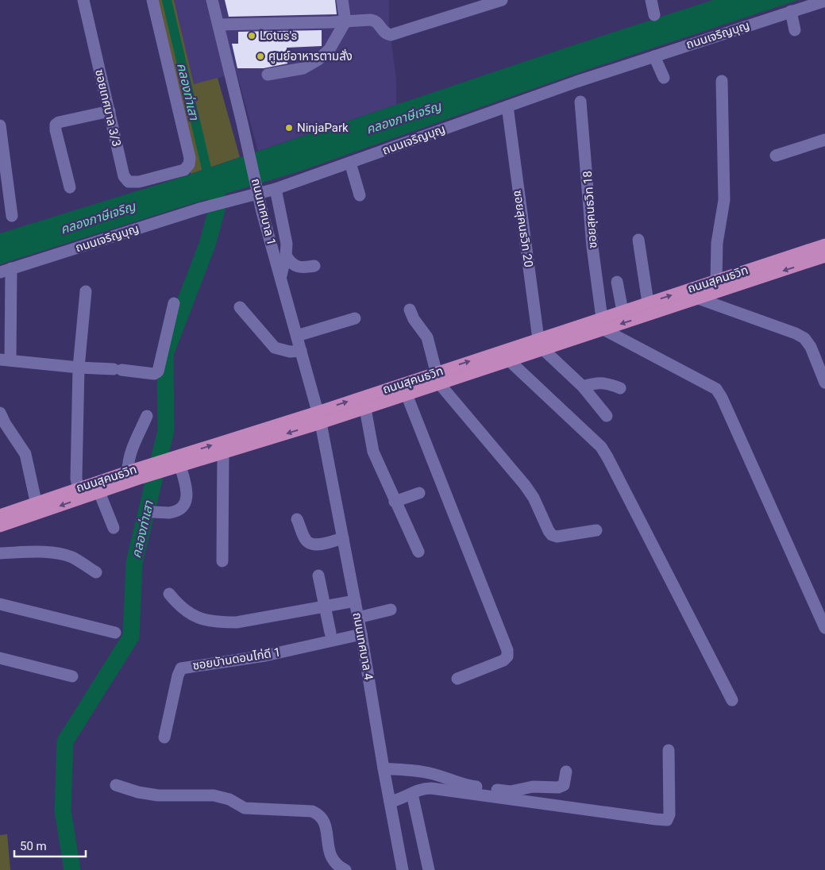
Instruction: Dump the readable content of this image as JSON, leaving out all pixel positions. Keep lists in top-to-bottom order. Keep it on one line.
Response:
{"streets":{"main road":["ถนนสุคนธวิท"],"street":["ถนนเจริญบุญ","ซอยเทศบาล 3/3","ซอยสุคนธวิท 18","ถนนเทศบาล 1","ซอยสุคนธวิท 20","ถนนเทศบาล 4","ซอยบัานดอนไก่ดี 1"]},"crossings":[["ถนนเจริญบุญ","ซอยสุคนธวิท 20"],["ซอยสุคนธวิท 18","ถนนสุคนธวิท"],["ถนนเทศบาล 1","ถนนสุคนธวิท"],["ถนนเทศบาล 1","ถนนเทศบาล 4"],["ซอยสุคนธวิท 20","ถนนสุคนธวิท"],["ถนนสุคนธวิท","ถนนเทศบาล 4"],["ถนนเทศบาล 4","ซอยบัานดอนไก่ดี 1"]],"water":["คลองท่าเสา","คลองภาษีเจริญ"],"places":["Lotus's","ศูนย์อาหารตามสั่ง","NinjaPark"],"scale_bar":"50 m"}
